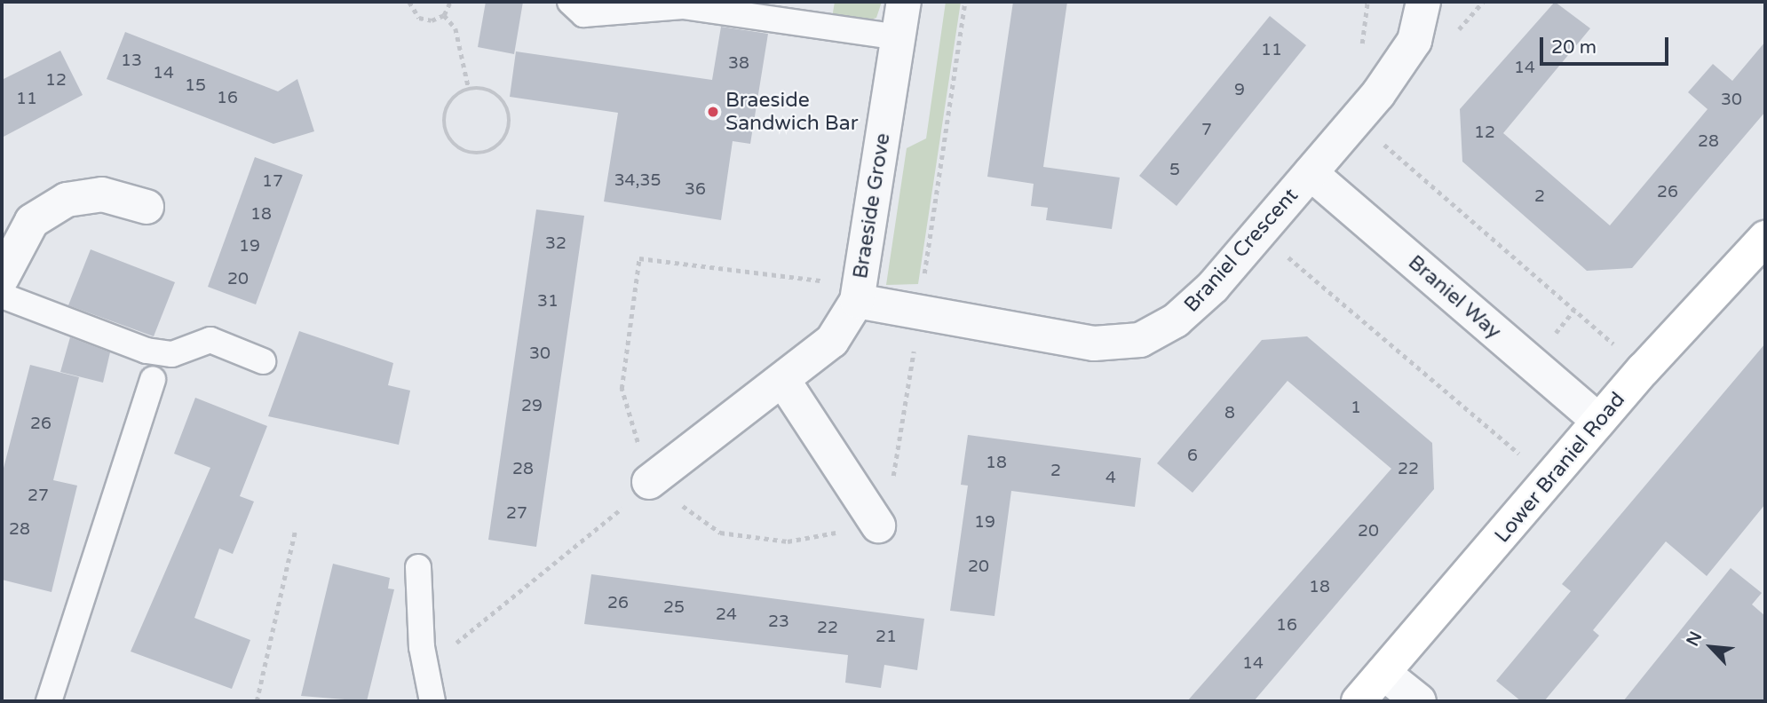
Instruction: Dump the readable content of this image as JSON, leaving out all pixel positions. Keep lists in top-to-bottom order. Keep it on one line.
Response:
{"streets":{"street":["Braeside Grove","Braniel Crescent","Braniel Way","Lower Braniel Road"]},"crossings":[["Braeside Grove","Braniel Crescent"],["Braniel Crescent","Braniel Way"],["Braniel Way","Lower Braniel Road"]],"places":["Braeside Sandwich Bar"],"house_numbers":["11","13","38","14","14","12","15","9","16","11","30","7","12","28","5","34,35","17","36","26","2","18","32","19","20","31","30","29","1","8","26","6","18","28","22","2","4","27","27","19","28","20","20","18","26","25","24","23","16","22","21","14"],"scale_bar":"20 m","north":"top left"}
